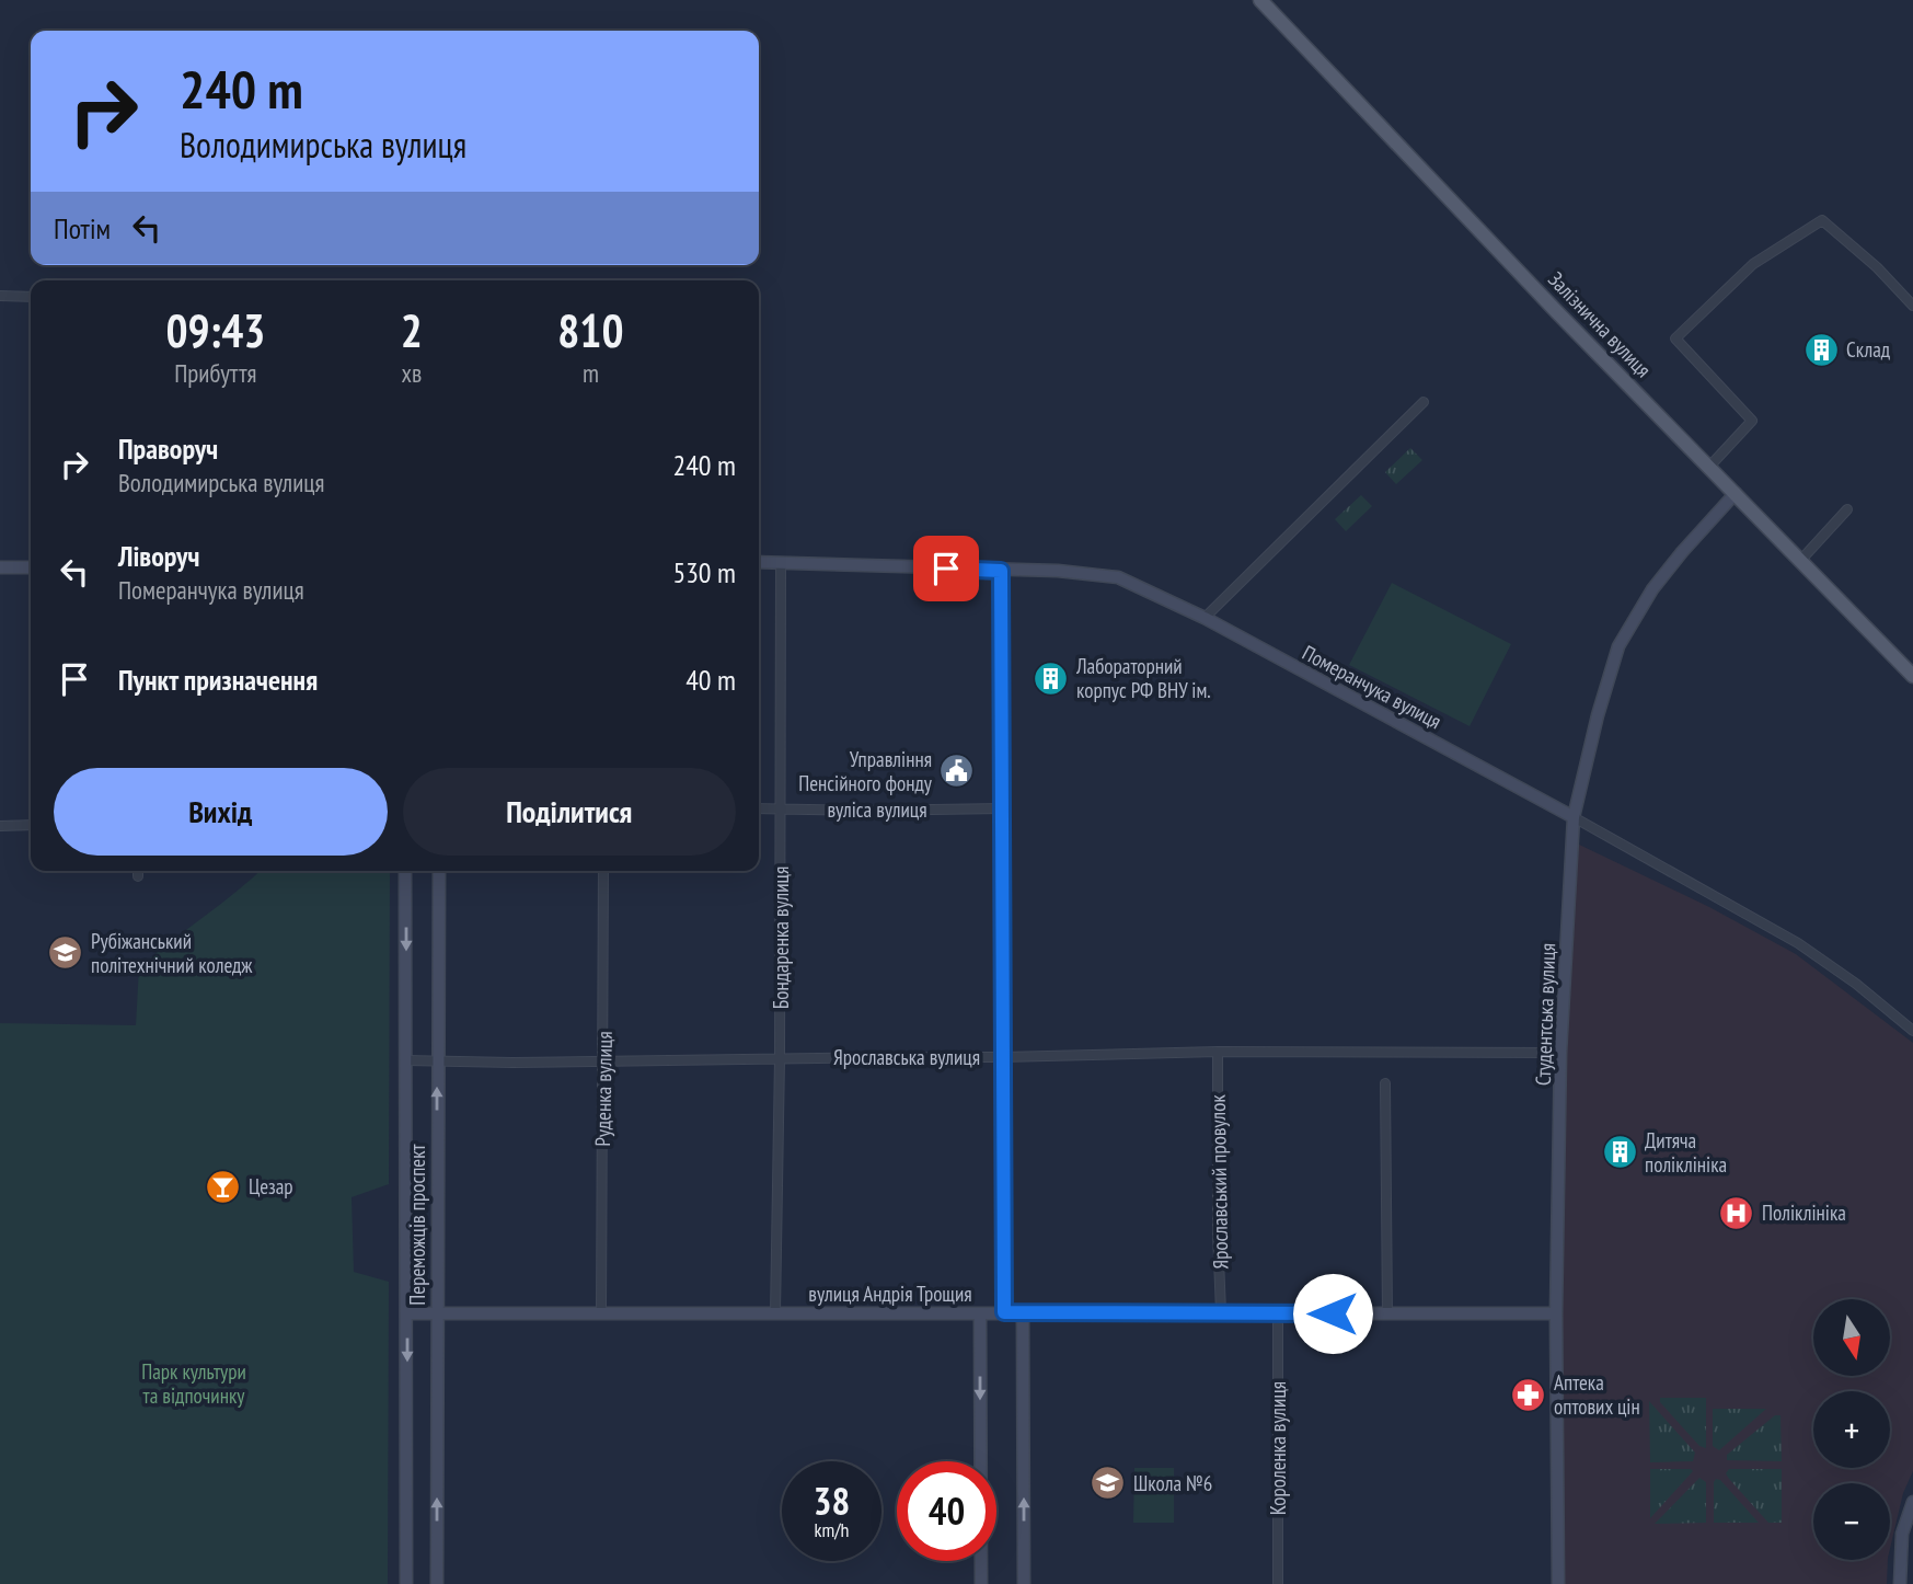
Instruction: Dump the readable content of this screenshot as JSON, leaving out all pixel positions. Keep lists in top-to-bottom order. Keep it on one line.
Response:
{"streets":{"main road":["Залізнична вулиця"],"street":["Померанчука вулиця","вуліса вулиця","Бондаренка вулиця","Студентська вулиця","Ярославська вулиця","Руденка вулиця","Ярославський провулок","Переможців проспект","вулиця Андрія Трощия","Короленка вулиця"]},"crossings":[["Залізнична вулиця","Студентська вулиця"],["Померанчука вулиця","Бондаренка вулиця"],["Померанчука вулиця","Студентська вулиця"],["вуліса вулиця","Бондаренка вулиця"],["Бондаренка вулиця","Ярославська вулиця"],["Бондаренка вулиця","вулиця Андрія Трощия"],["Студентська вулиця","Ярославська вулиця"],["Студентська вулиця","вулиця Андрія Трощия"],["Ярославська вулиця","Руденка вулиця"],["Ярославська вулиця","Ярославський провулок"],["Ярославська вулиця","Переможців проспект"],["Руденка вулиця","вулиця Андрія Трощия"],["Ярославський провулок","вулиця Андрія Трощия"],["Переможців проспект","вулиця Андрія Трощия"],["вулиця Андрія Трощия","Короленка вулиця"]],"parks":["Парк культури та відпочинку"],"places":{"building":["Склад","Лабораторний корпус РФ ВНУ ім.","Дитяча поліклініка"],"public building":["Управління Пенсійного фонду"],"school or university":["Рубіжанський політехнічний коледж","Школа №6"],"bar":["Цезар"],"hospital":["Поліклініка"],"pharmacy":["Аптека оптових цін"]},"north":"bottom","page":{"turn":["240 m","Володимирська вулиця"],"then":"Потім","eta":["09:43","Прибуття","2","хв","810","m"],"list":[{"name":"Праворуч","note":"Володимирська вулиця","value":"240 m"},{"name":"Ліворуч","note":"Померанчука вулиця","value":"530 m"},{"name":"Пункт призначення","value":"40 m"}],"buttons":["Вихід","Поділитися"],"map_buttons":["+","−"],"speed":"38 km/h","limit":"40"}}
